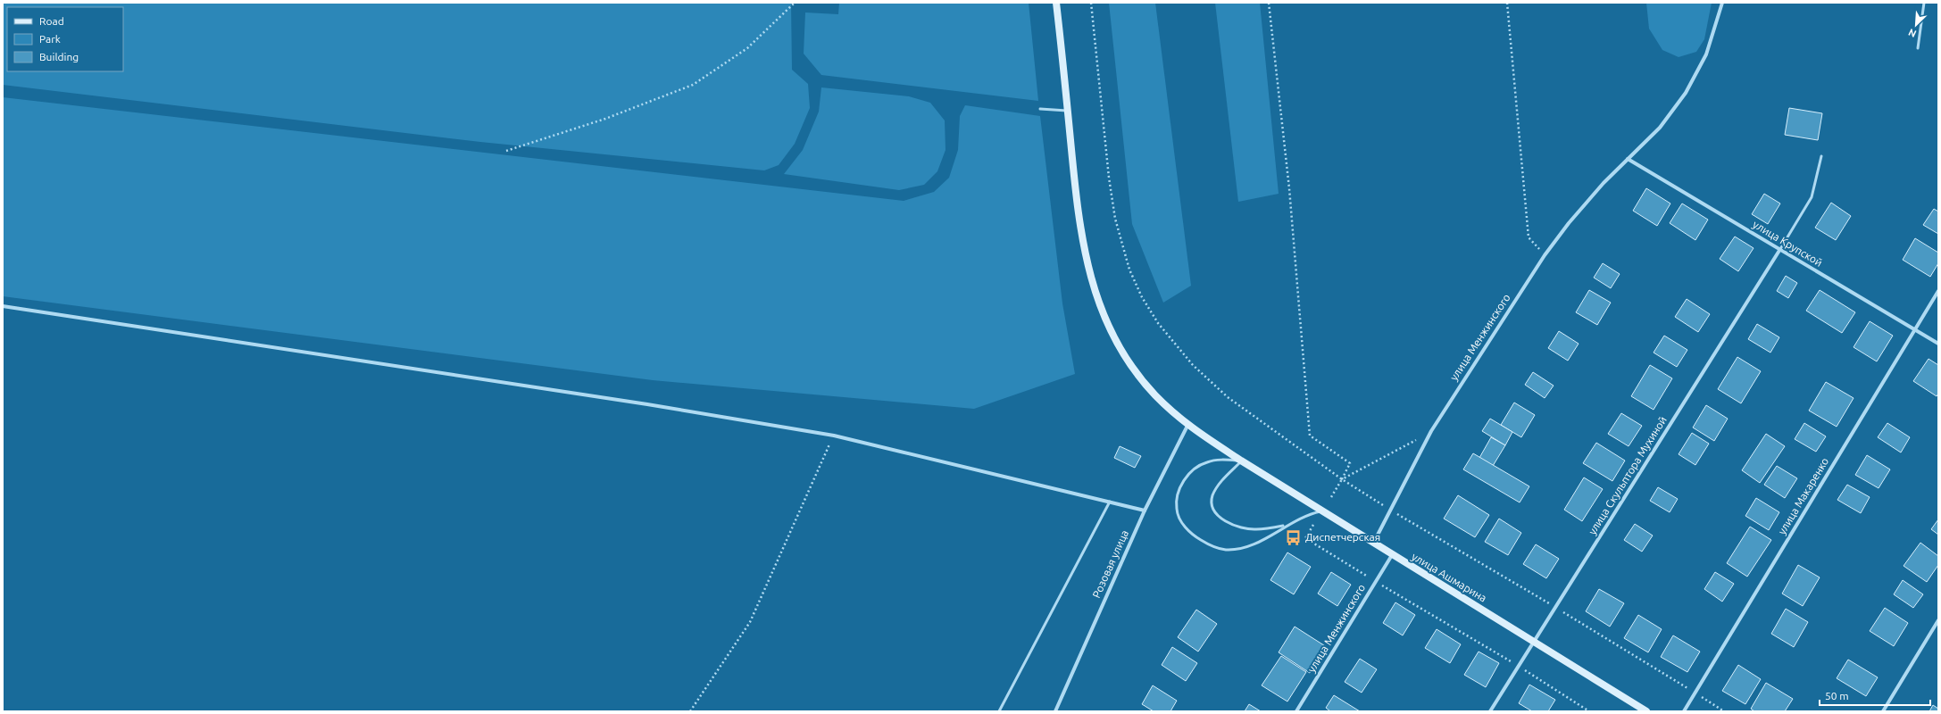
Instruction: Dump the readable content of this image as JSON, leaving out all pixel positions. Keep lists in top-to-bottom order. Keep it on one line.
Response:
{"streets":{"street":["улица Крупской","улица Менжинского","улица Скульптора Мухиной","улица Макаренко","Розовая улица","улица Ашмарина"]},"crossings":[["улица Крупской","улица Менжинского"],["улица Крупской","улица Скульптора Мухиной"],["улица Крупской","улица Макаренко"],["улица Менжинского","улица Ашмарина"],["улица Скульптора Мухиной","улица Ашмарина"],["Розовая улица","улица Ашмарина"]],"places":{"bus stop":["Диспетчерская"]},"legend":["Road","Park","Building"],"scale_bar":"50 m","north":"bottom left"}
